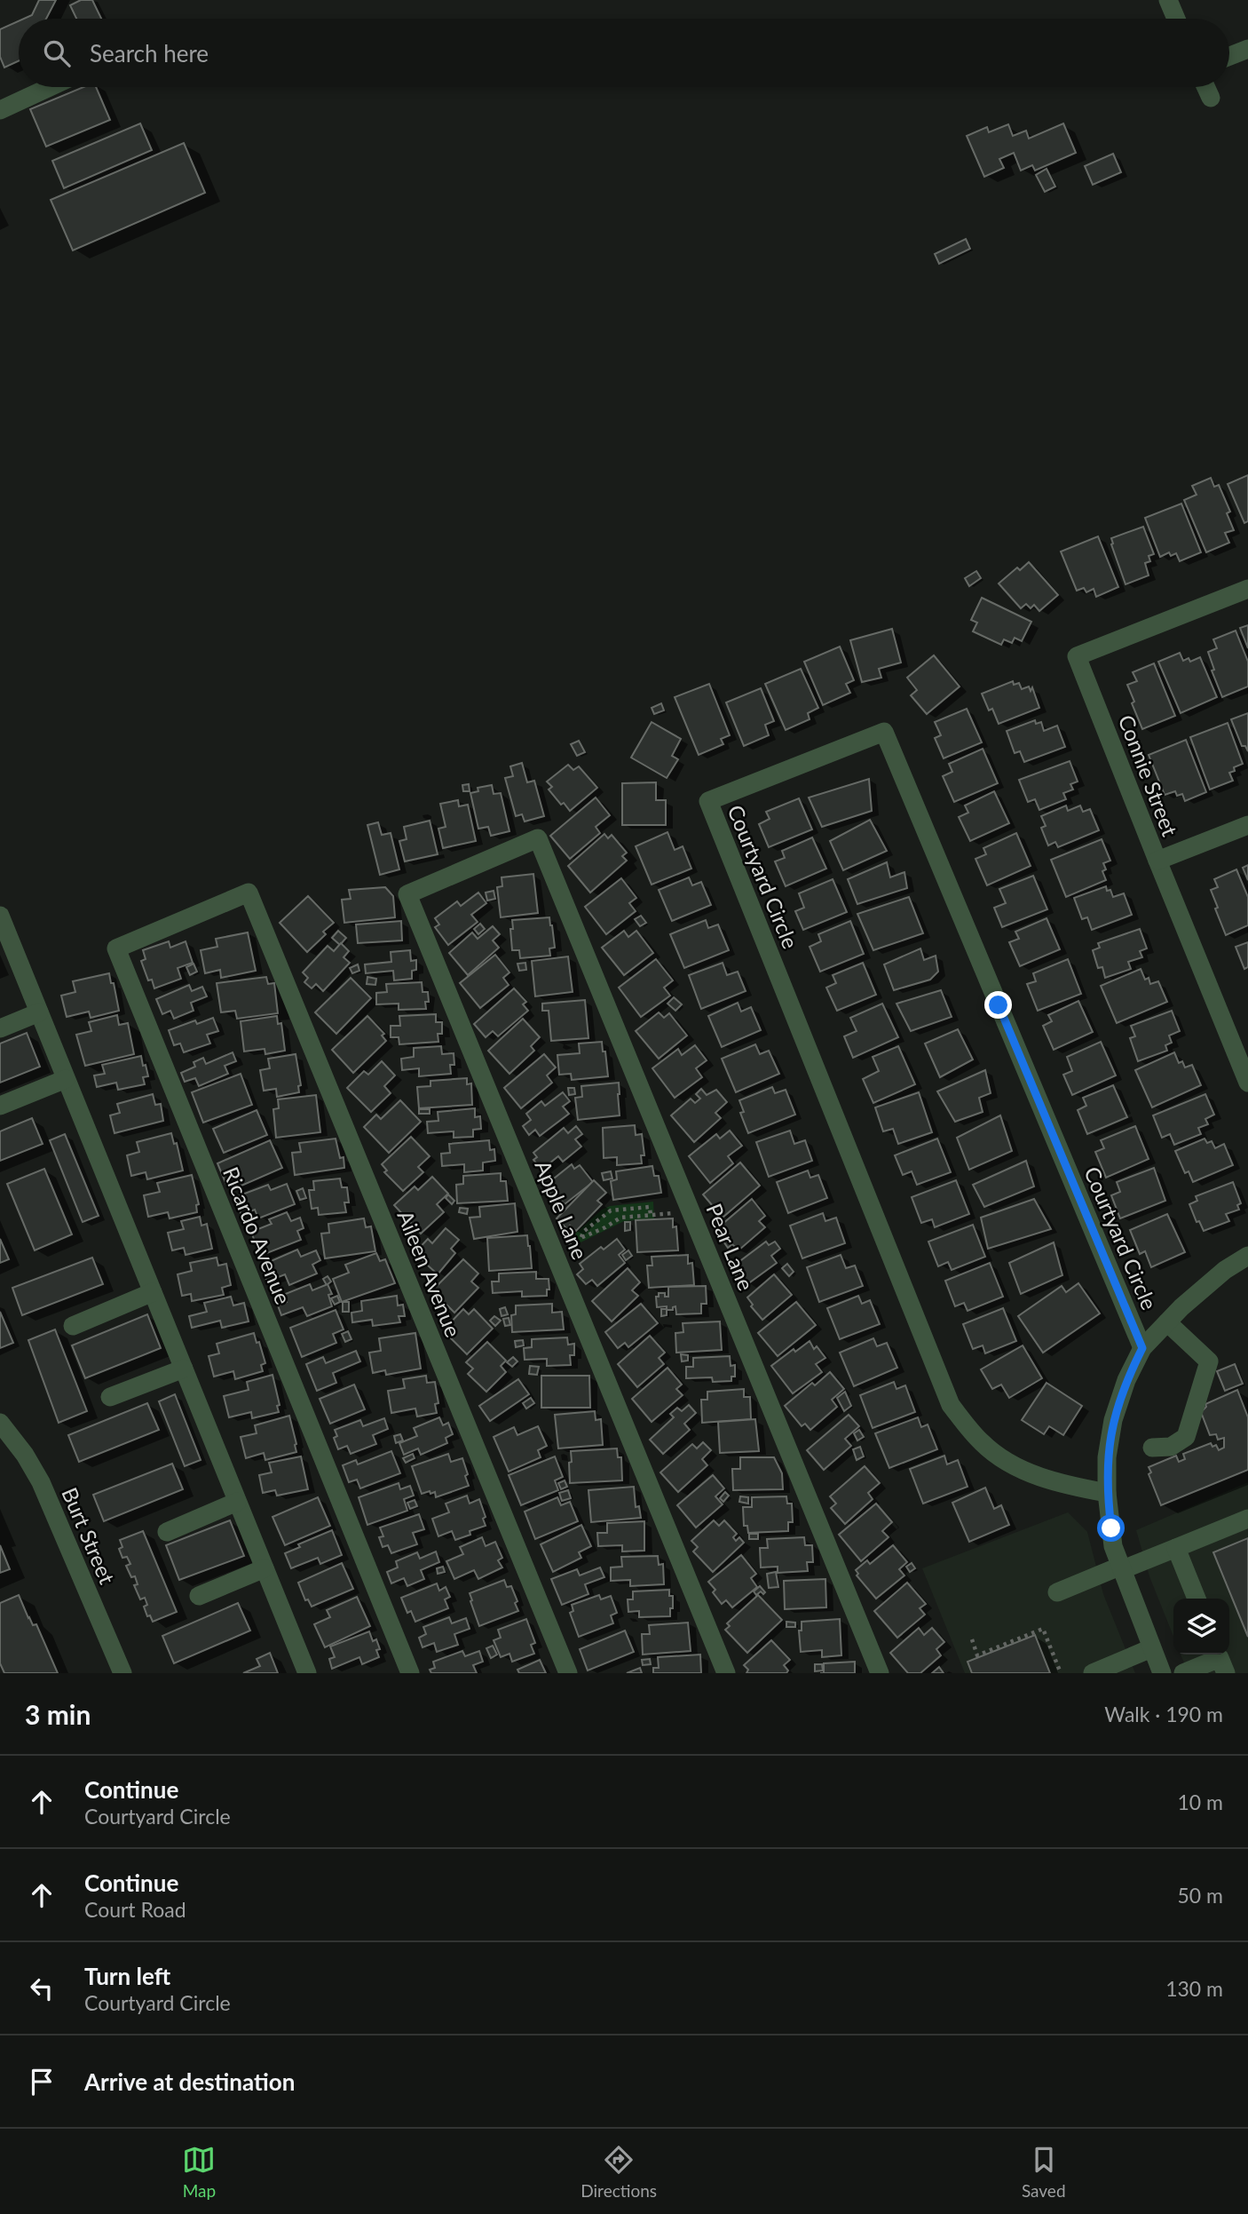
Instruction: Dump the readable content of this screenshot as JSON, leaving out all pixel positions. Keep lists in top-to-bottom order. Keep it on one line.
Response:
{"streets":{"street":["Connie Street","Courtyard Circle","Apple Lane","Ricardo Avenue","Pear Lane","Aileen Avenue","Burt Street"]},"crossings":[["Apple Lane","Pear Lane"],["Ricardo Avenue","Aileen Avenue"]],"page":{"search":"Search here","heading":["3 min","Walk · 190 m"],"list":[["Continue","Courtyard Circle","10 m"],["Continue","Court Road","50 m"],["Turn left","Courtyard Circle","130 m"],"Arrive at destination"],"nav":["Map","Directions","Saved"]}}
